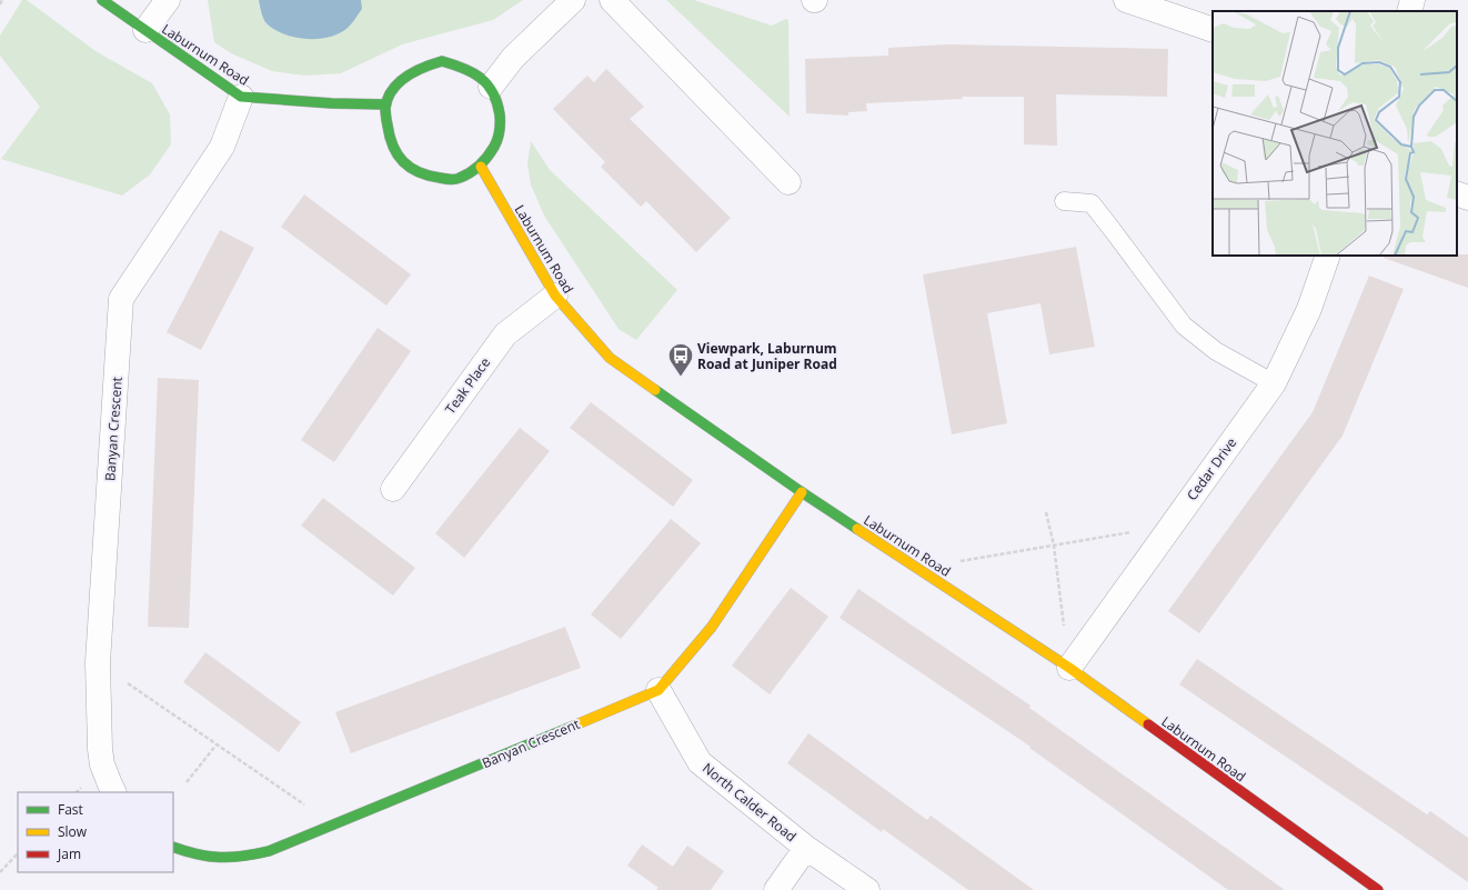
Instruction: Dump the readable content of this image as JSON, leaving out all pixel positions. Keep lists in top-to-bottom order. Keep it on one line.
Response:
{"streets":{"street":["Laburnum Road","Teak Place","Banyan Crescent","Cedar Drive","North Calder Road"]},"crossings":[["Laburnum Road","Teak Place"],["Laburnum Road","Banyan Crescent"],["Laburnum Road","Cedar Drive"],["Banyan Crescent","North Calder Road"]],"places":{"bus stop":["Viewpark, Laburnum Road at Juniper Road"]},"legend":["Fast","Slow","Jam"]}
